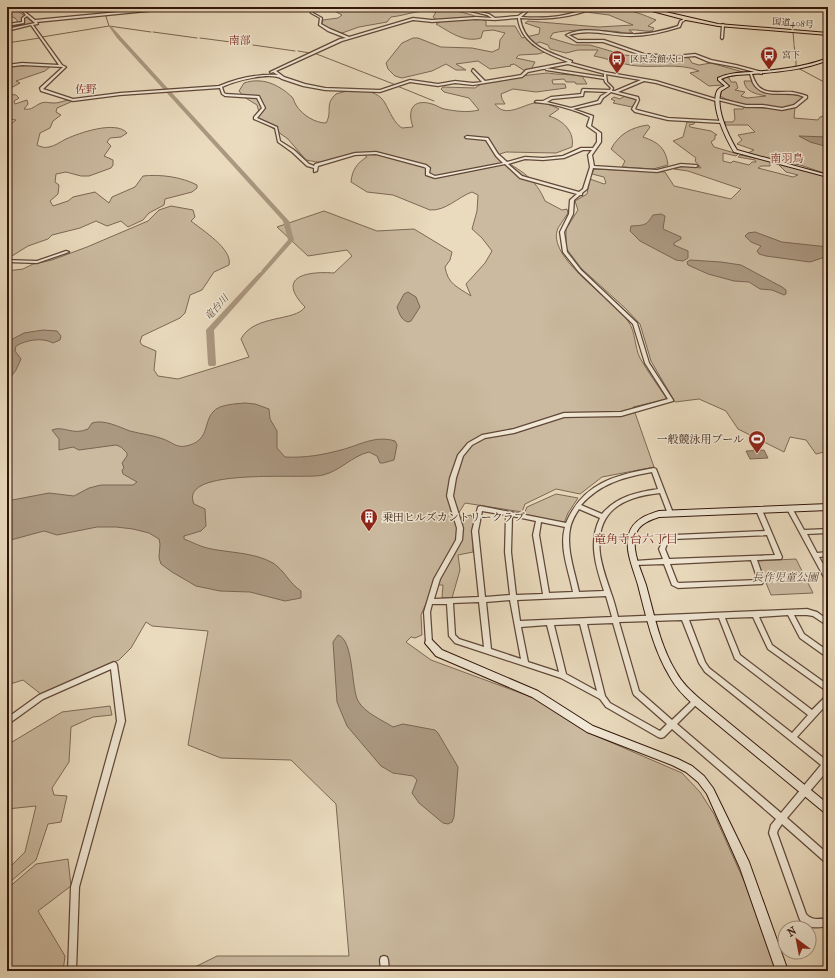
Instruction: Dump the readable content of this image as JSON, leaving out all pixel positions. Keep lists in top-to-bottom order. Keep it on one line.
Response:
{"streets":{"highway":["国道408号"]},"districts":["南部","佐野","南羽鳥","竜角寺台六丁目"],"water":["竜台川"],"parks":["長作児童公園"],"places":{"bus stop":["宮下","区民会館入口"],"sports":["一般競泳用プール"],"building":["乗田ヒルズカントリークラブ"]},"north":"top left"}
